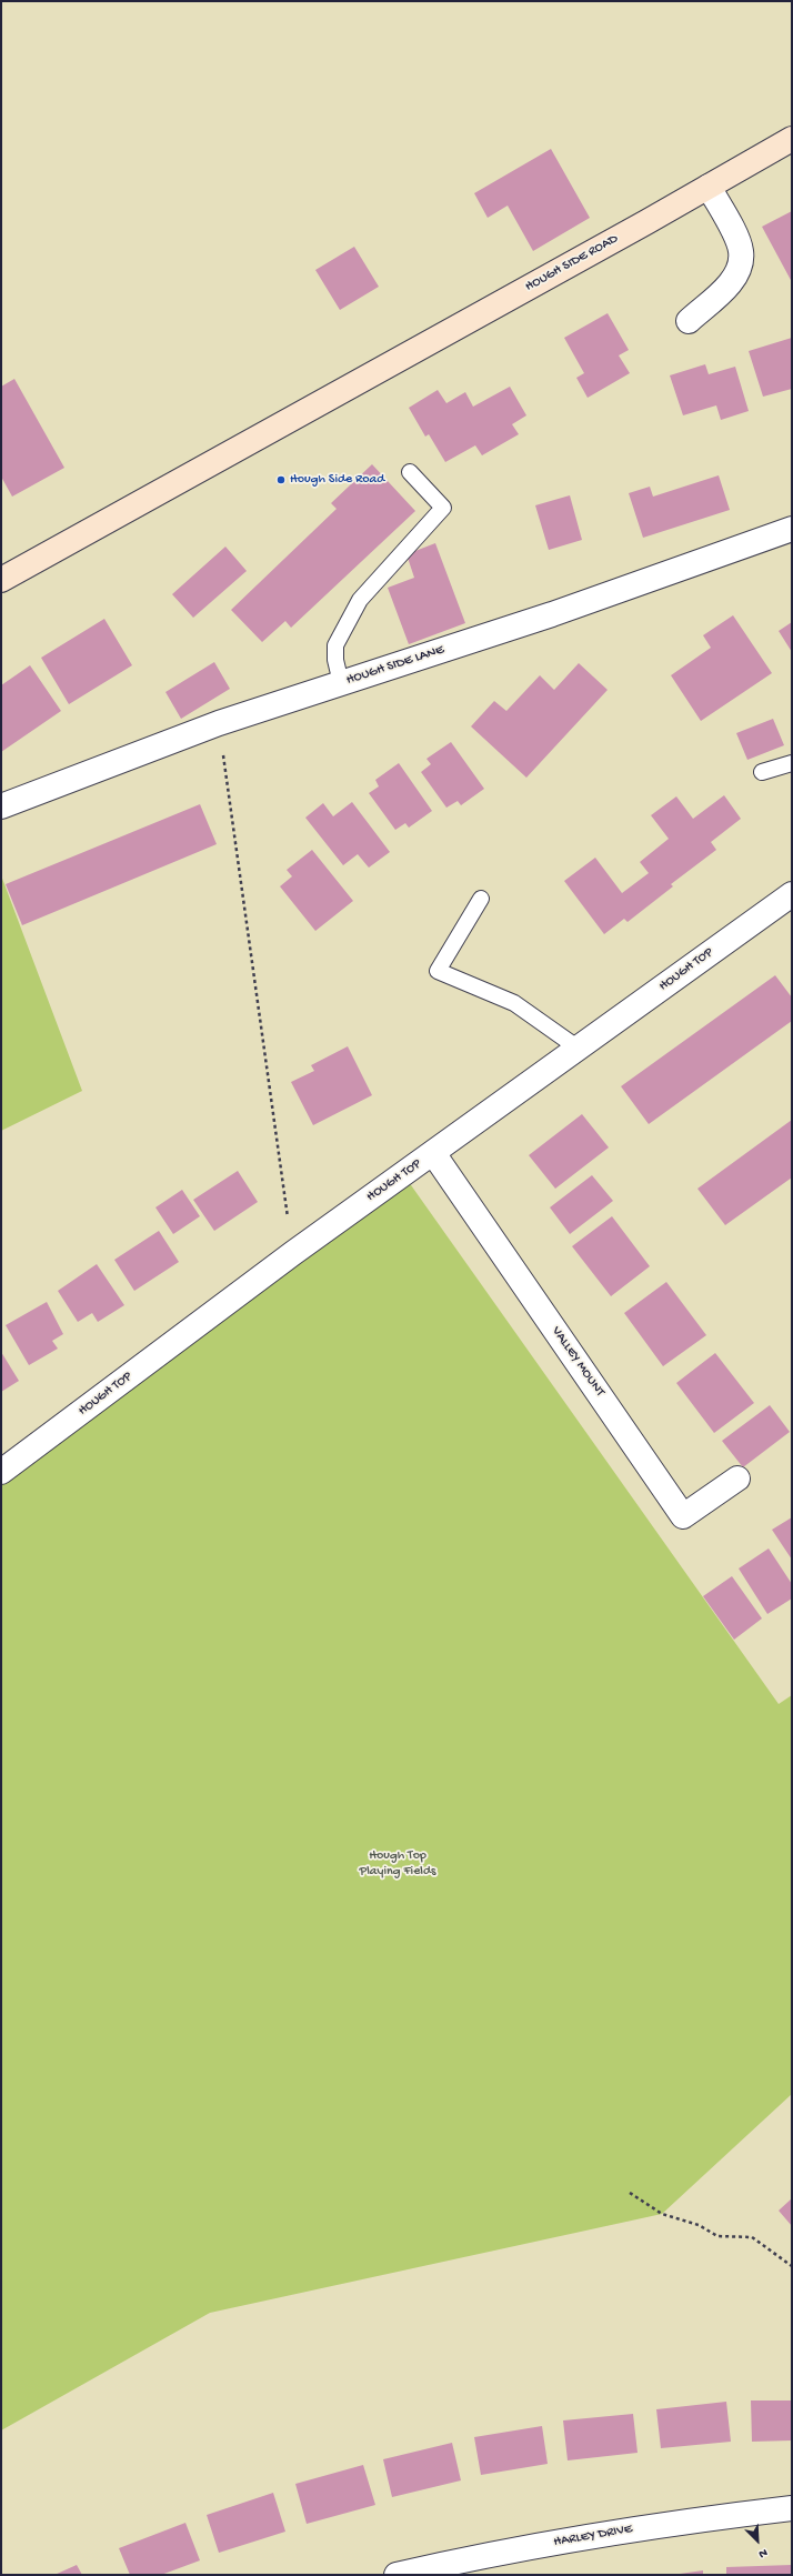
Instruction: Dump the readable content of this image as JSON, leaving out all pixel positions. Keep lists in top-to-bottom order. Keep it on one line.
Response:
{"streets":{"main road":["HOUGH SIDE ROAD"],"street":["HOUGH SIDE LANE","HOUGH TOP","VALLEY MOUNT","HARLEY DRIVE"]},"crossings":[["HOUGH TOP","VALLEY MOUNT"]],"parks":["Hough Top Playing Fields"],"places":["Hough Side Road"],"north":"bottom right"}
